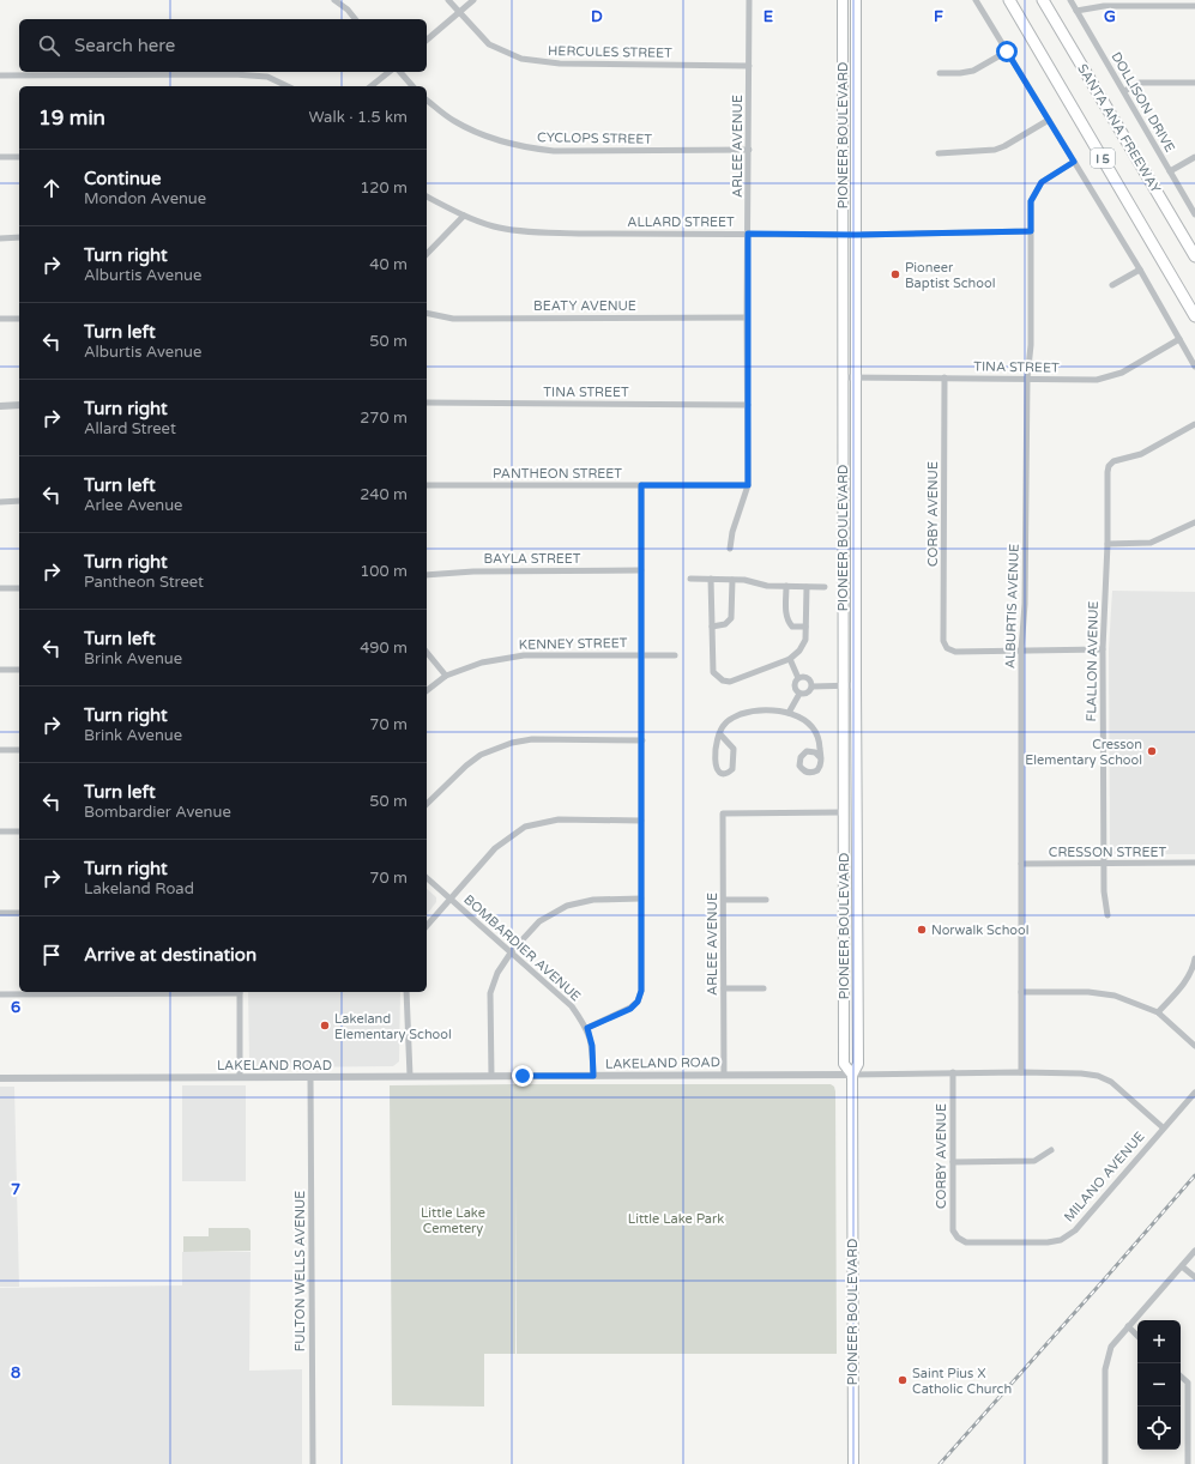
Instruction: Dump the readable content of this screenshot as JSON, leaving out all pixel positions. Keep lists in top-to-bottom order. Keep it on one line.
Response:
{"streets":{"highway":["SANTA ANA FREEWAY","I 5"],"main road":["PIONEER BOULEVARD"],"street":["HERCULES STREET","DOLLISON DRIVE","CYCLOPS STREET","ARLEE AVENUE","ALLARD STREET","BEATY AVENUE","TINA STREET","PANTHEON STREET","CORBY AVENUE","BAYLA STREET","ALBURTIS AVENUE","KENNEY STREET","FLALLON AVENUE","CRESSON STREET","BOMBARDIER AVENUE","LAKELAND ROAD","MILANO AVENUE","FULTON WELLS AVENUE"]},"crossings":[["HERCULES STREET","ARLEE AVENUE"],["PIONEER BOULEVARD","ARLEE AVENUE"],["PIONEER BOULEVARD","ALLARD STREET"],["PIONEER BOULEVARD","TINA STREET"],["PIONEER BOULEVARD","LAKELAND ROAD"],["CYCLOPS STREET","ARLEE AVENUE"],["ARLEE AVENUE","ALLARD STREET"],["ARLEE AVENUE","BEATY AVENUE"],["ARLEE AVENUE","TINA STREET"],["ARLEE AVENUE","PANTHEON STREET"],["ARLEE AVENUE","LAKELAND ROAD"],["ALLARD STREET","ALBURTIS AVENUE"],["TINA STREET","CORBY AVENUE"],["TINA STREET","ALBURTIS AVENUE"],["CORBY AVENUE","ALBURTIS AVENUE"],["CORBY AVENUE","LAKELAND ROAD"],["CORBY AVENUE","MILANO AVENUE"],["ALBURTIS AVENUE","CRESSON STREET"],["ALBURTIS AVENUE","LAKELAND ROAD"],["FLALLON AVENUE","CRESSON STREET"],["BOMBARDIER AVENUE","LAKELAND ROAD"],["LAKELAND ROAD","MILANO AVENUE"],["LAKELAND ROAD","FULTON WELLS AVENUE"]],"parks":["Little Lake Cemetery","Little Lake Park"],"places":["Pioneer Baptist School","Cresson Elementary School","Norwalk School","Lakeland Elementary School","Saint Pius X Catholic Church"],"page":{"search":"Search here","heading":["19 min","Walk · 1.5 km"],"list":[["Continue","Mondon Avenue","120 m"],["Turn right","Alburtis Avenue","40 m"],["Turn left","Alburtis Avenue","50 m"],["Turn right","Allard Street","270 m"],["Turn left","Arlee Avenue","240 m"],["Turn right","Pantheon Street","100 m"],["Turn left","Brink Avenue","490 m"],["Turn right","Brink Avenue","70 m"],["Turn left","Bombardier Avenue","50 m"],["Turn right","Lakeland Road","70 m"],"Arrive at destination"],"map_buttons":["+","−"]},"grid":{"columns":["D","E","F","G"],"rows":["6","7","8"]}}
